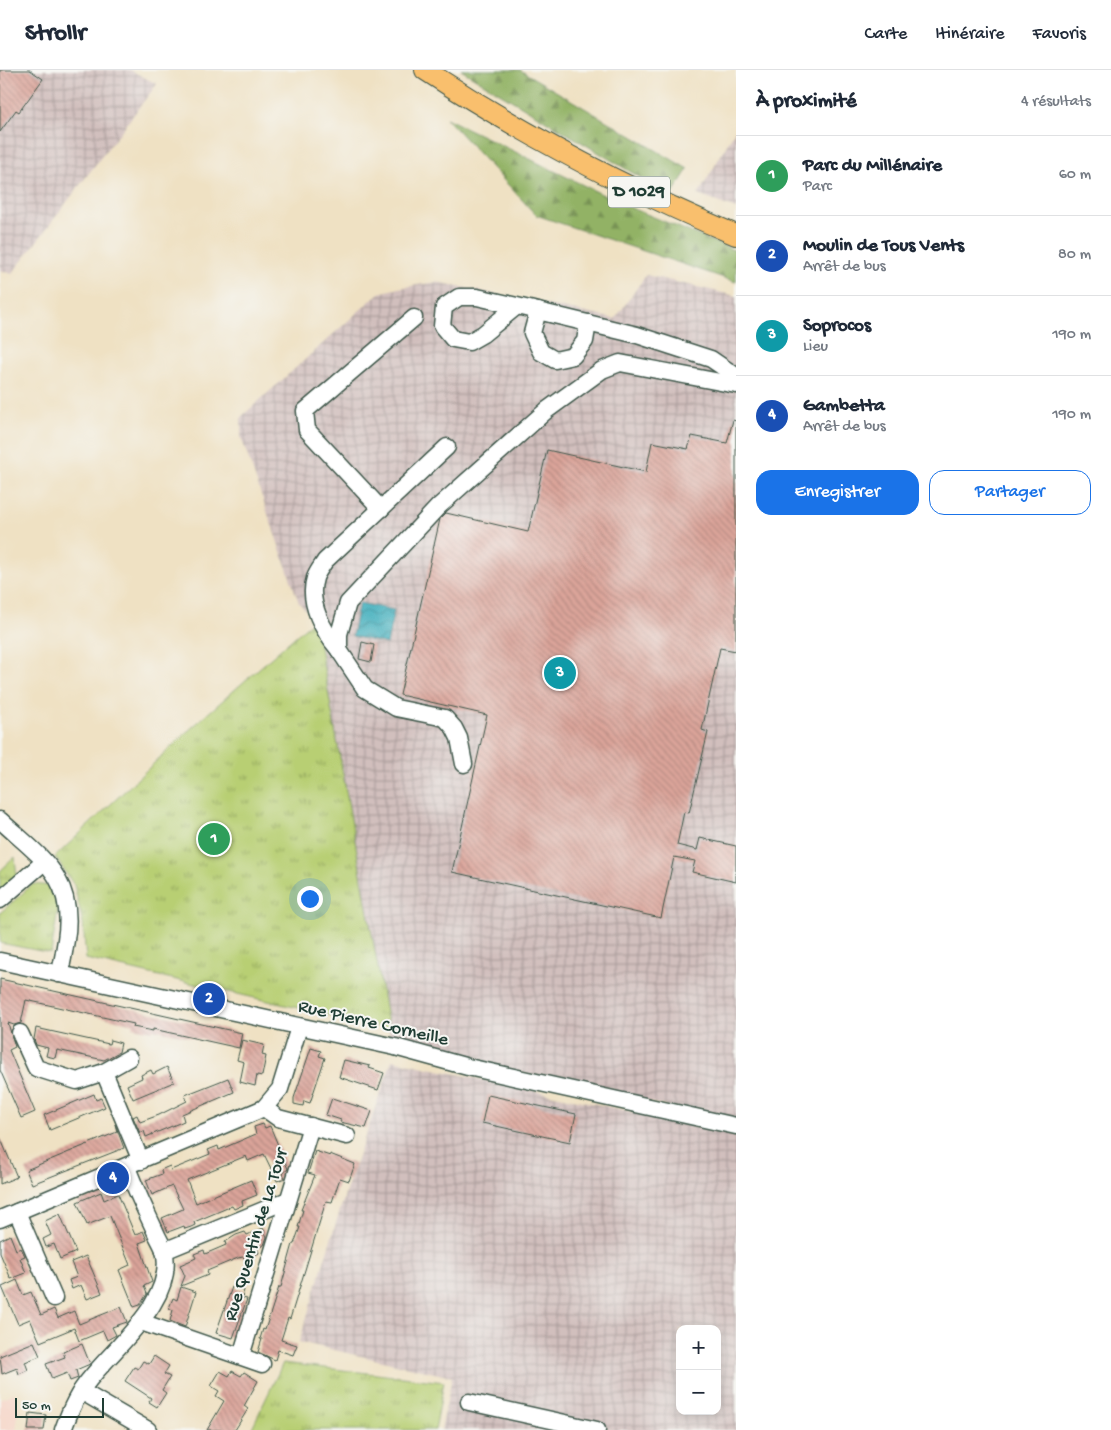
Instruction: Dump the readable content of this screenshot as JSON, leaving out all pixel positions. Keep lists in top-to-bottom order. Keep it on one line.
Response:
{"streets":{"main road":["D 1029"],"street":["Rue Pierre Corneille","Rue Quentin de La Tour"]},"scale_bar":"50 m","page":{"header":"Strollr","nav":["Carte","Itinéraire","Favoris"],"heading":["À proximité","4 résultats"],"list":[{"mark":"1","name":"Parc du Millénaire","note":"Parc","value":"60 m"},{"mark":"2","name":"Moulin de Tous Vents","note":"Arrêt de bus","value":"80 m"},{"mark":"3","name":"Soprocos","note":"Lieu","value":"190 m"},{"mark":"4","name":"Gambetta","note":"Arrêt de bus","value":"190 m"}],"buttons":["Enregistrer","Partager"],"pins":["3","1","2","4"],"map_buttons":["+","−"],"scale":"50 m"}}
